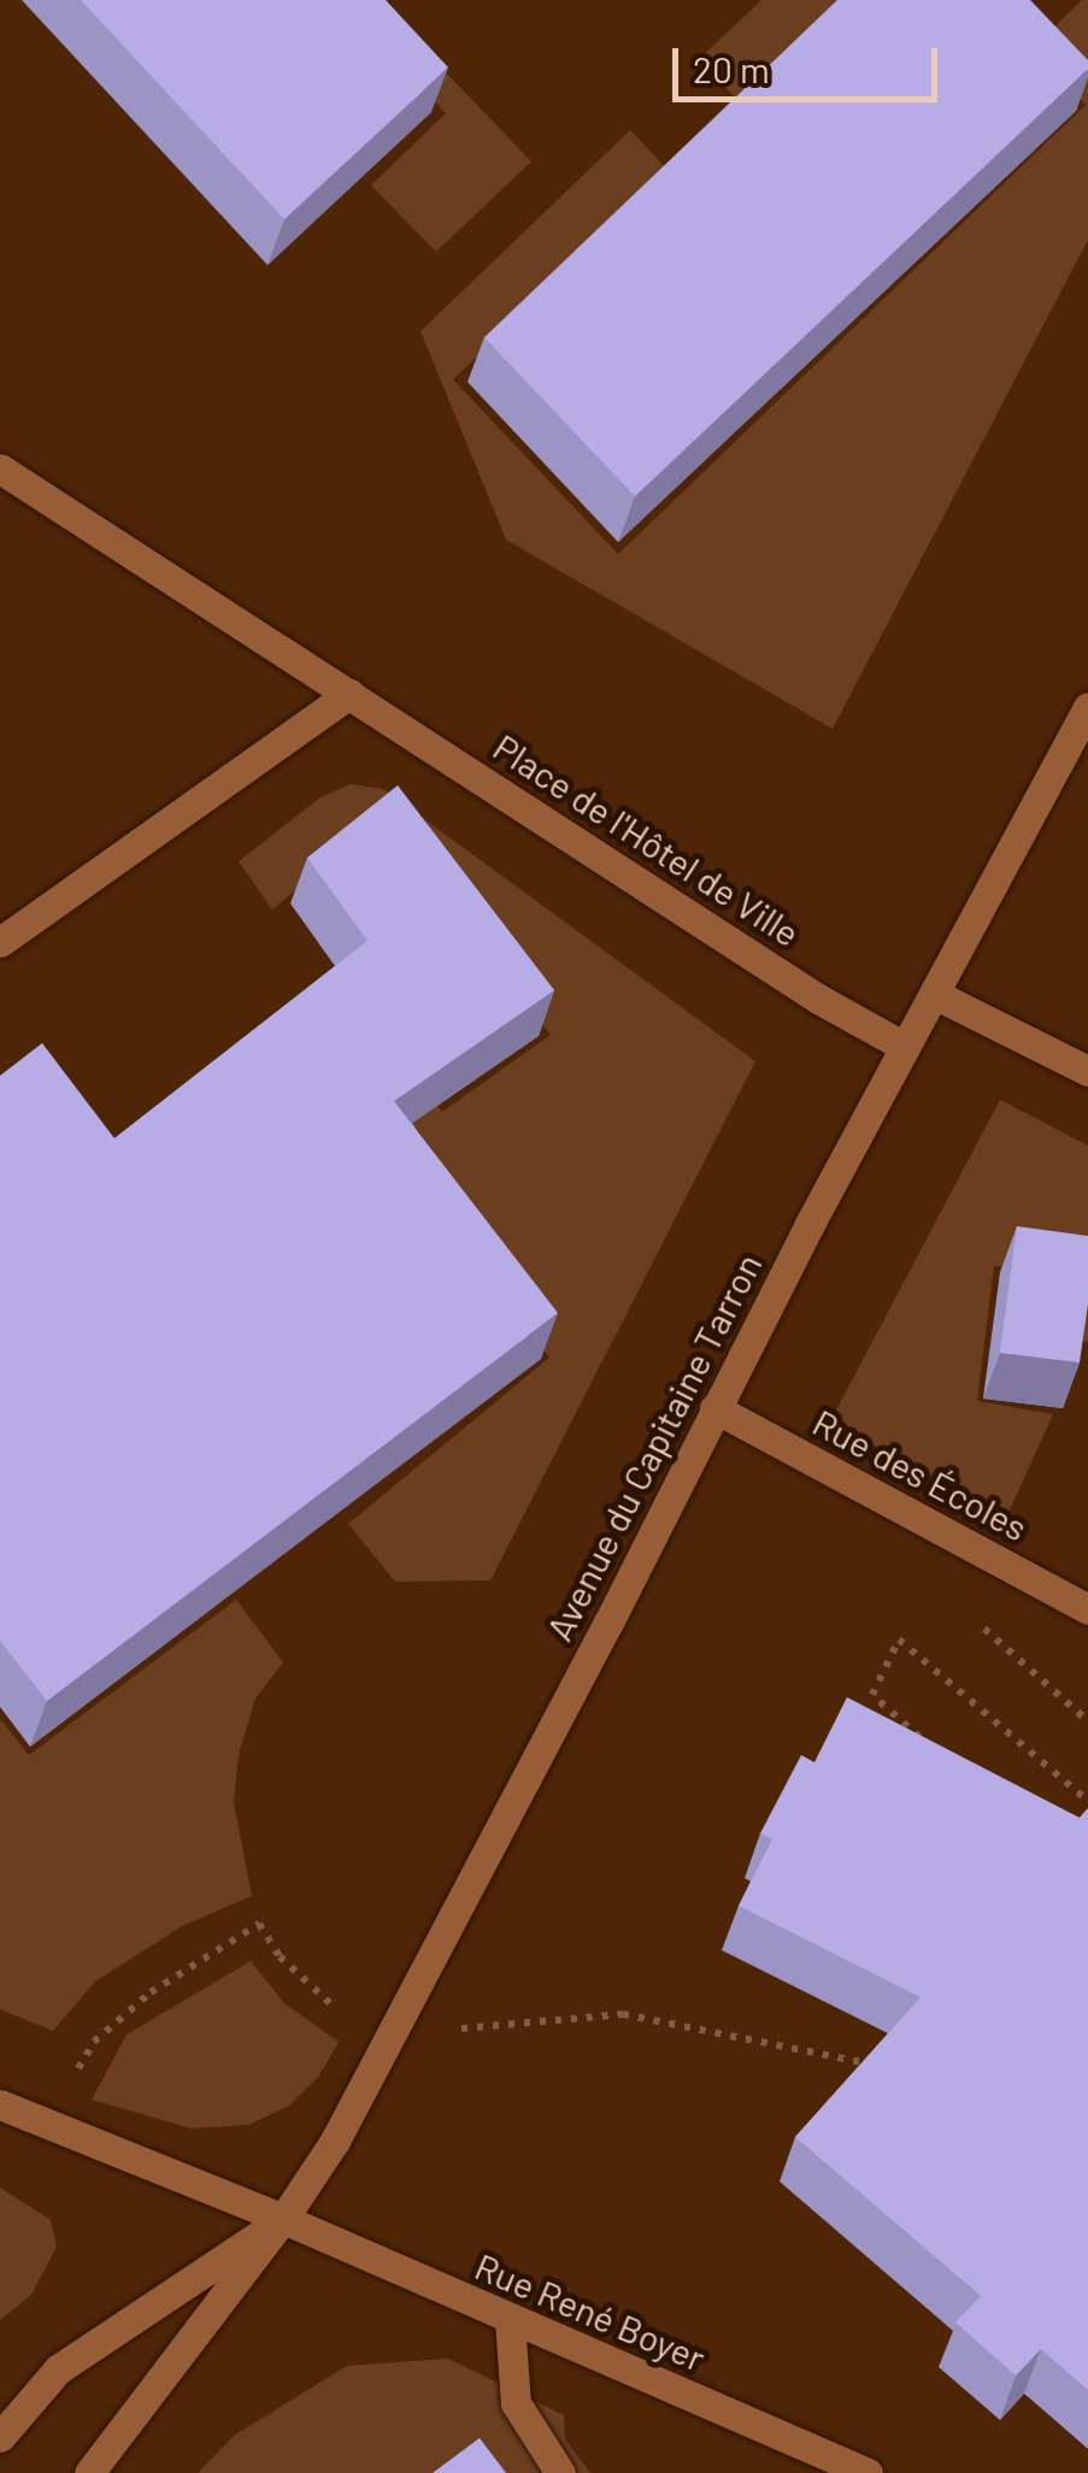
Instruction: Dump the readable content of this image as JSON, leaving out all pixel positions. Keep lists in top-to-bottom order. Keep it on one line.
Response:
{"streets":{"street":["Place de l'Hôtel de Ville","Avenue du Capitaine Tarron","Rue des Écoles","Rue René Boyer"]},"crossings":[["Place de l'Hôtel de Ville","Avenue du Capitaine Tarron"],["Avenue du Capitaine Tarron","Rue des Écoles"],["Avenue du Capitaine Tarron","Rue René Boyer"]],"scale_bar":"20 m"}
